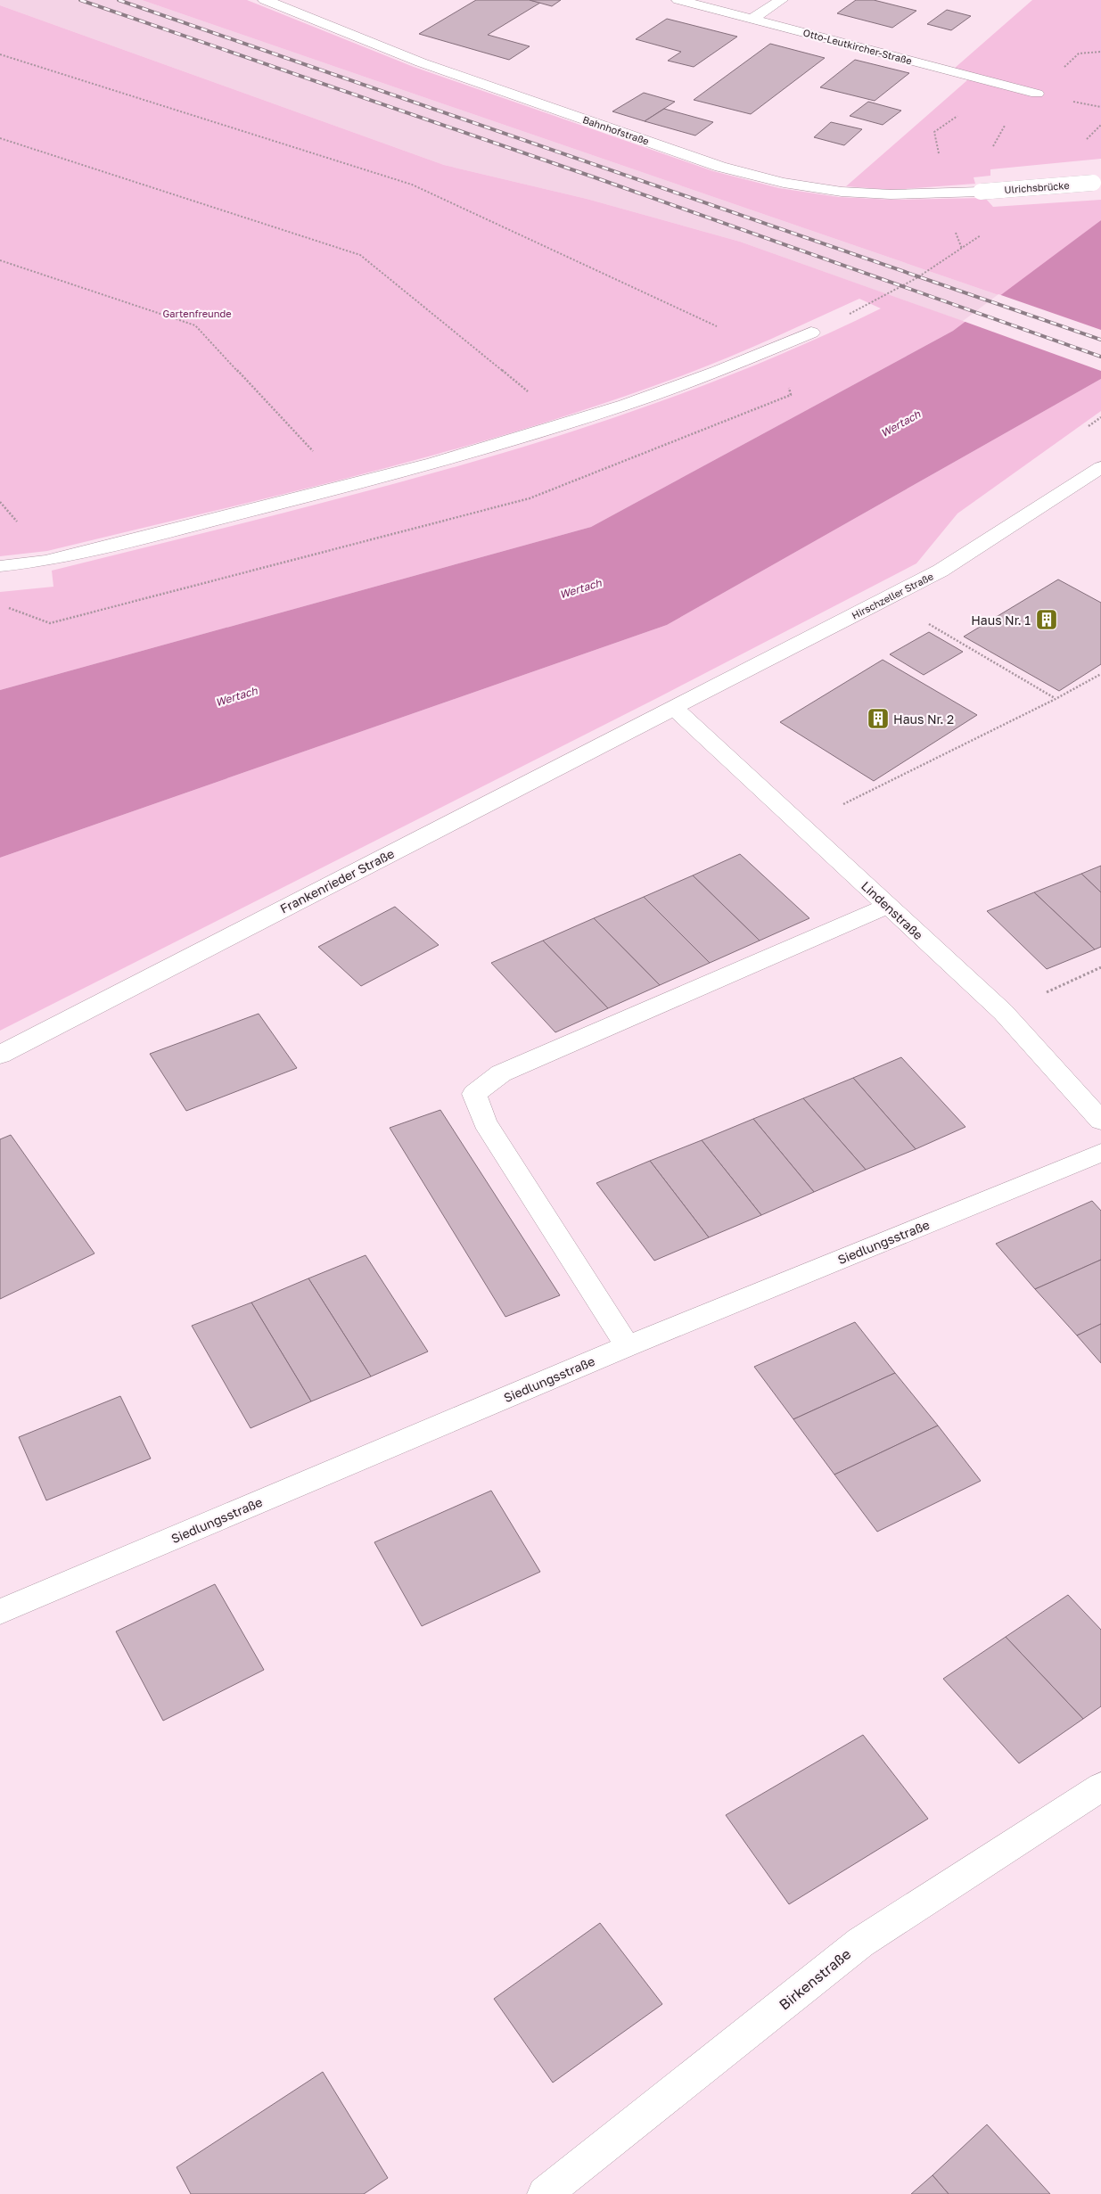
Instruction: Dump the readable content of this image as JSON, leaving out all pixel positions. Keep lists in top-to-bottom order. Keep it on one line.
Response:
{"streets":{"street":["Otto-Leutkircher-Straße","Bahnhofstraße","Ulrichsbrücke","Hirschzeller Straße","Frankenrieder Straße","Lindenstraße","Siedlungsstraße","Birkenstraße"]},"crossings":[["Bahnhofstraße","Ulrichsbrücke"],["Hirschzeller Straße","Frankenrieder Straße"],["Hirschzeller Straße","Lindenstraße"],["Frankenrieder Straße","Lindenstraße"]],"water":["Wertach"],"parks":["Gartenfreunde"],"places":{"building":["Haus Nr. 1","Haus Nr. 2"]}}
